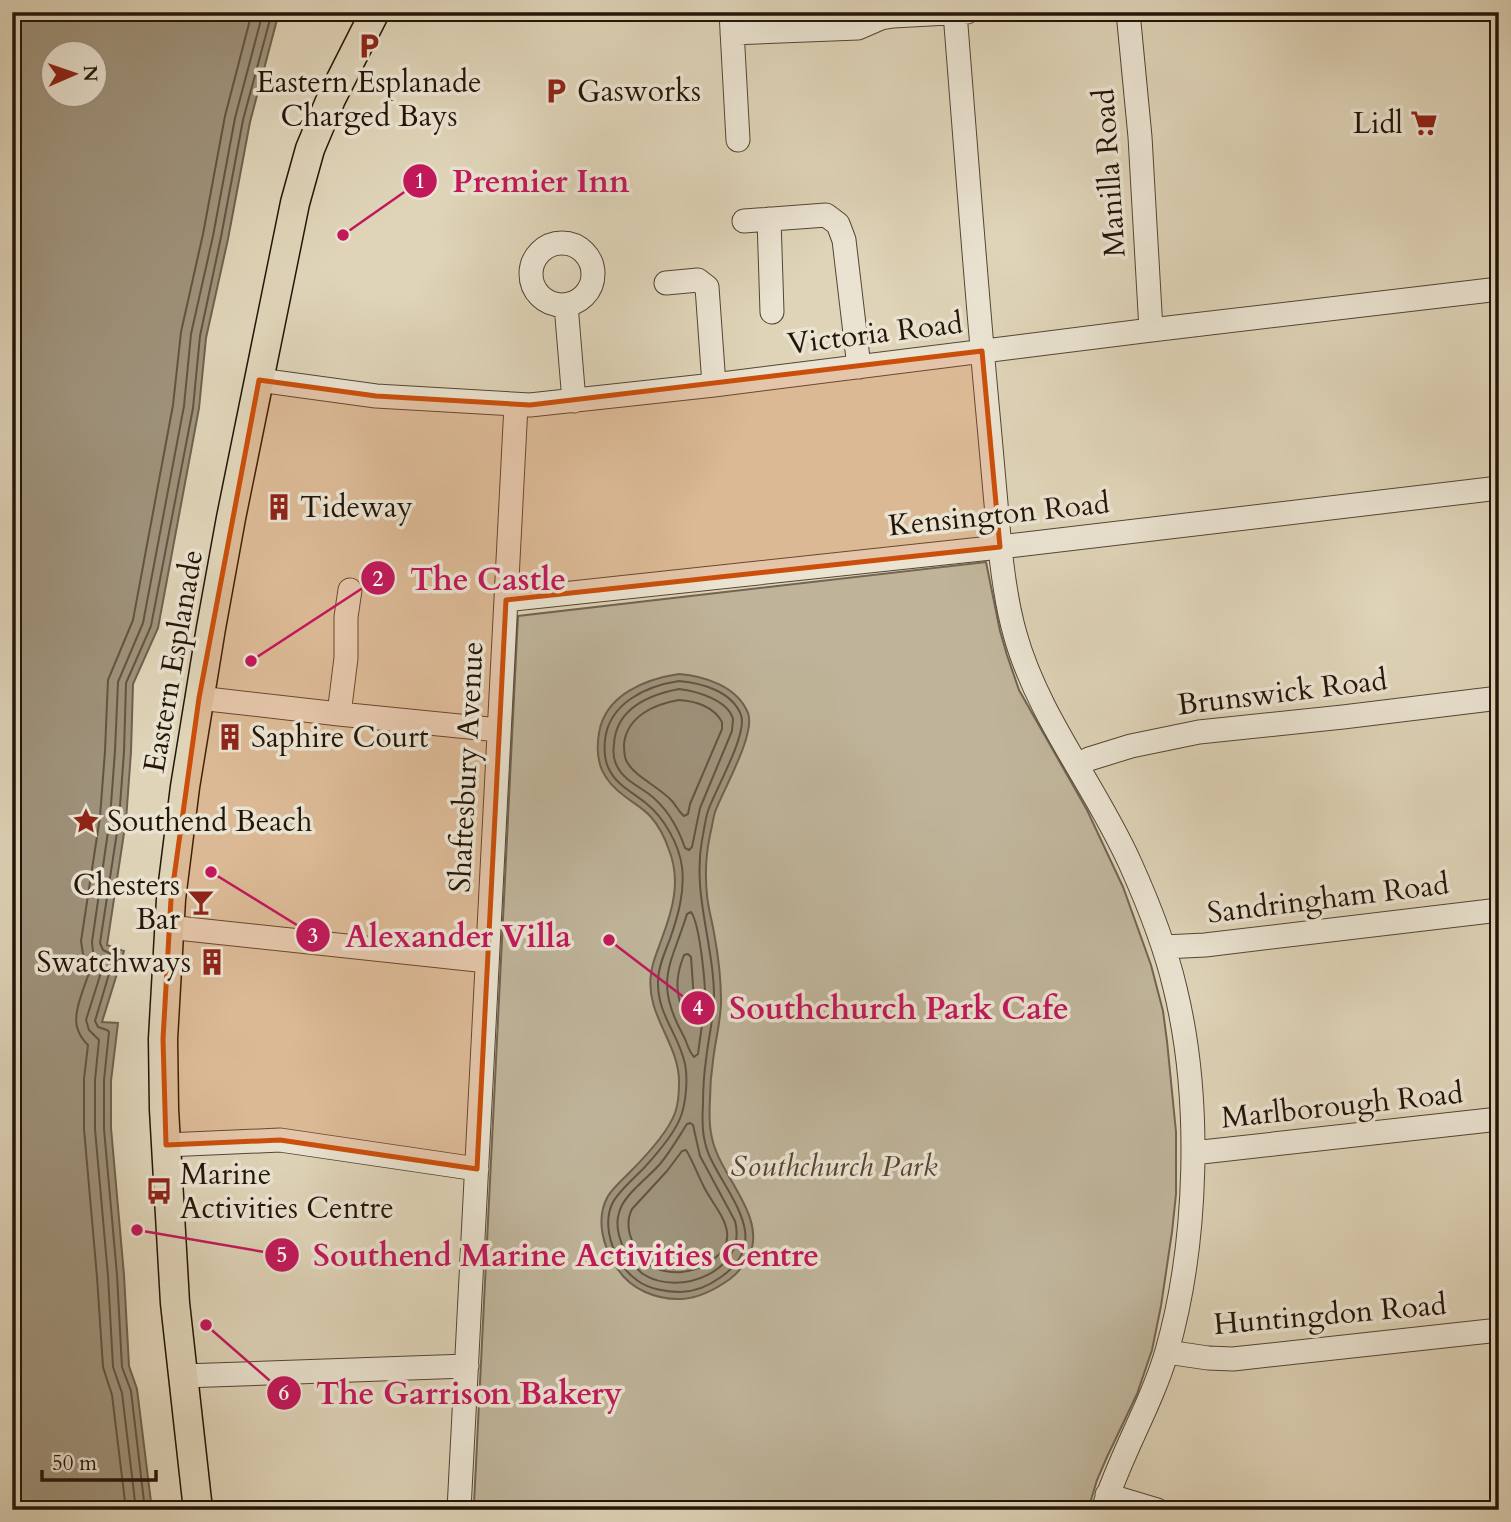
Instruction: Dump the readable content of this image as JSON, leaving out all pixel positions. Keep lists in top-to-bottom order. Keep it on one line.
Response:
{"streets":{"main road":["Eastern Esplanade"],"street":["Manilla Road","Victoria Road","Kensington Road","Brunswick Road","Shaftesbury Avenue","Sandringham Road","Marlborough Road","Huntingdon Road"]},"crossings":[["Manilla Road","Victoria Road"],["Victoria Road","Eastern Esplanade"],["Victoria Road","Shaftesbury Avenue"],["Kensington Road","Shaftesbury Avenue"]],"parks":["Southchurch Park"],"places":{"parking":["Eastern Esplanade Charged Bays","Gasworks"],"supermarket":["Lidl"],"other":["Premier Inn","The Castle","Alexander Villa","Southchurch Park Cafe","Southend Marine Activities Centre","The Garrison Bakery"],"building":["Tideway","Saphire Court","Swatchways"],"place":["Southend Beach"],"bar":["Chesters Bar"],"bus stop":["Marine Activities Centre"]},"scale_bar":"50 m","north":"right"}
